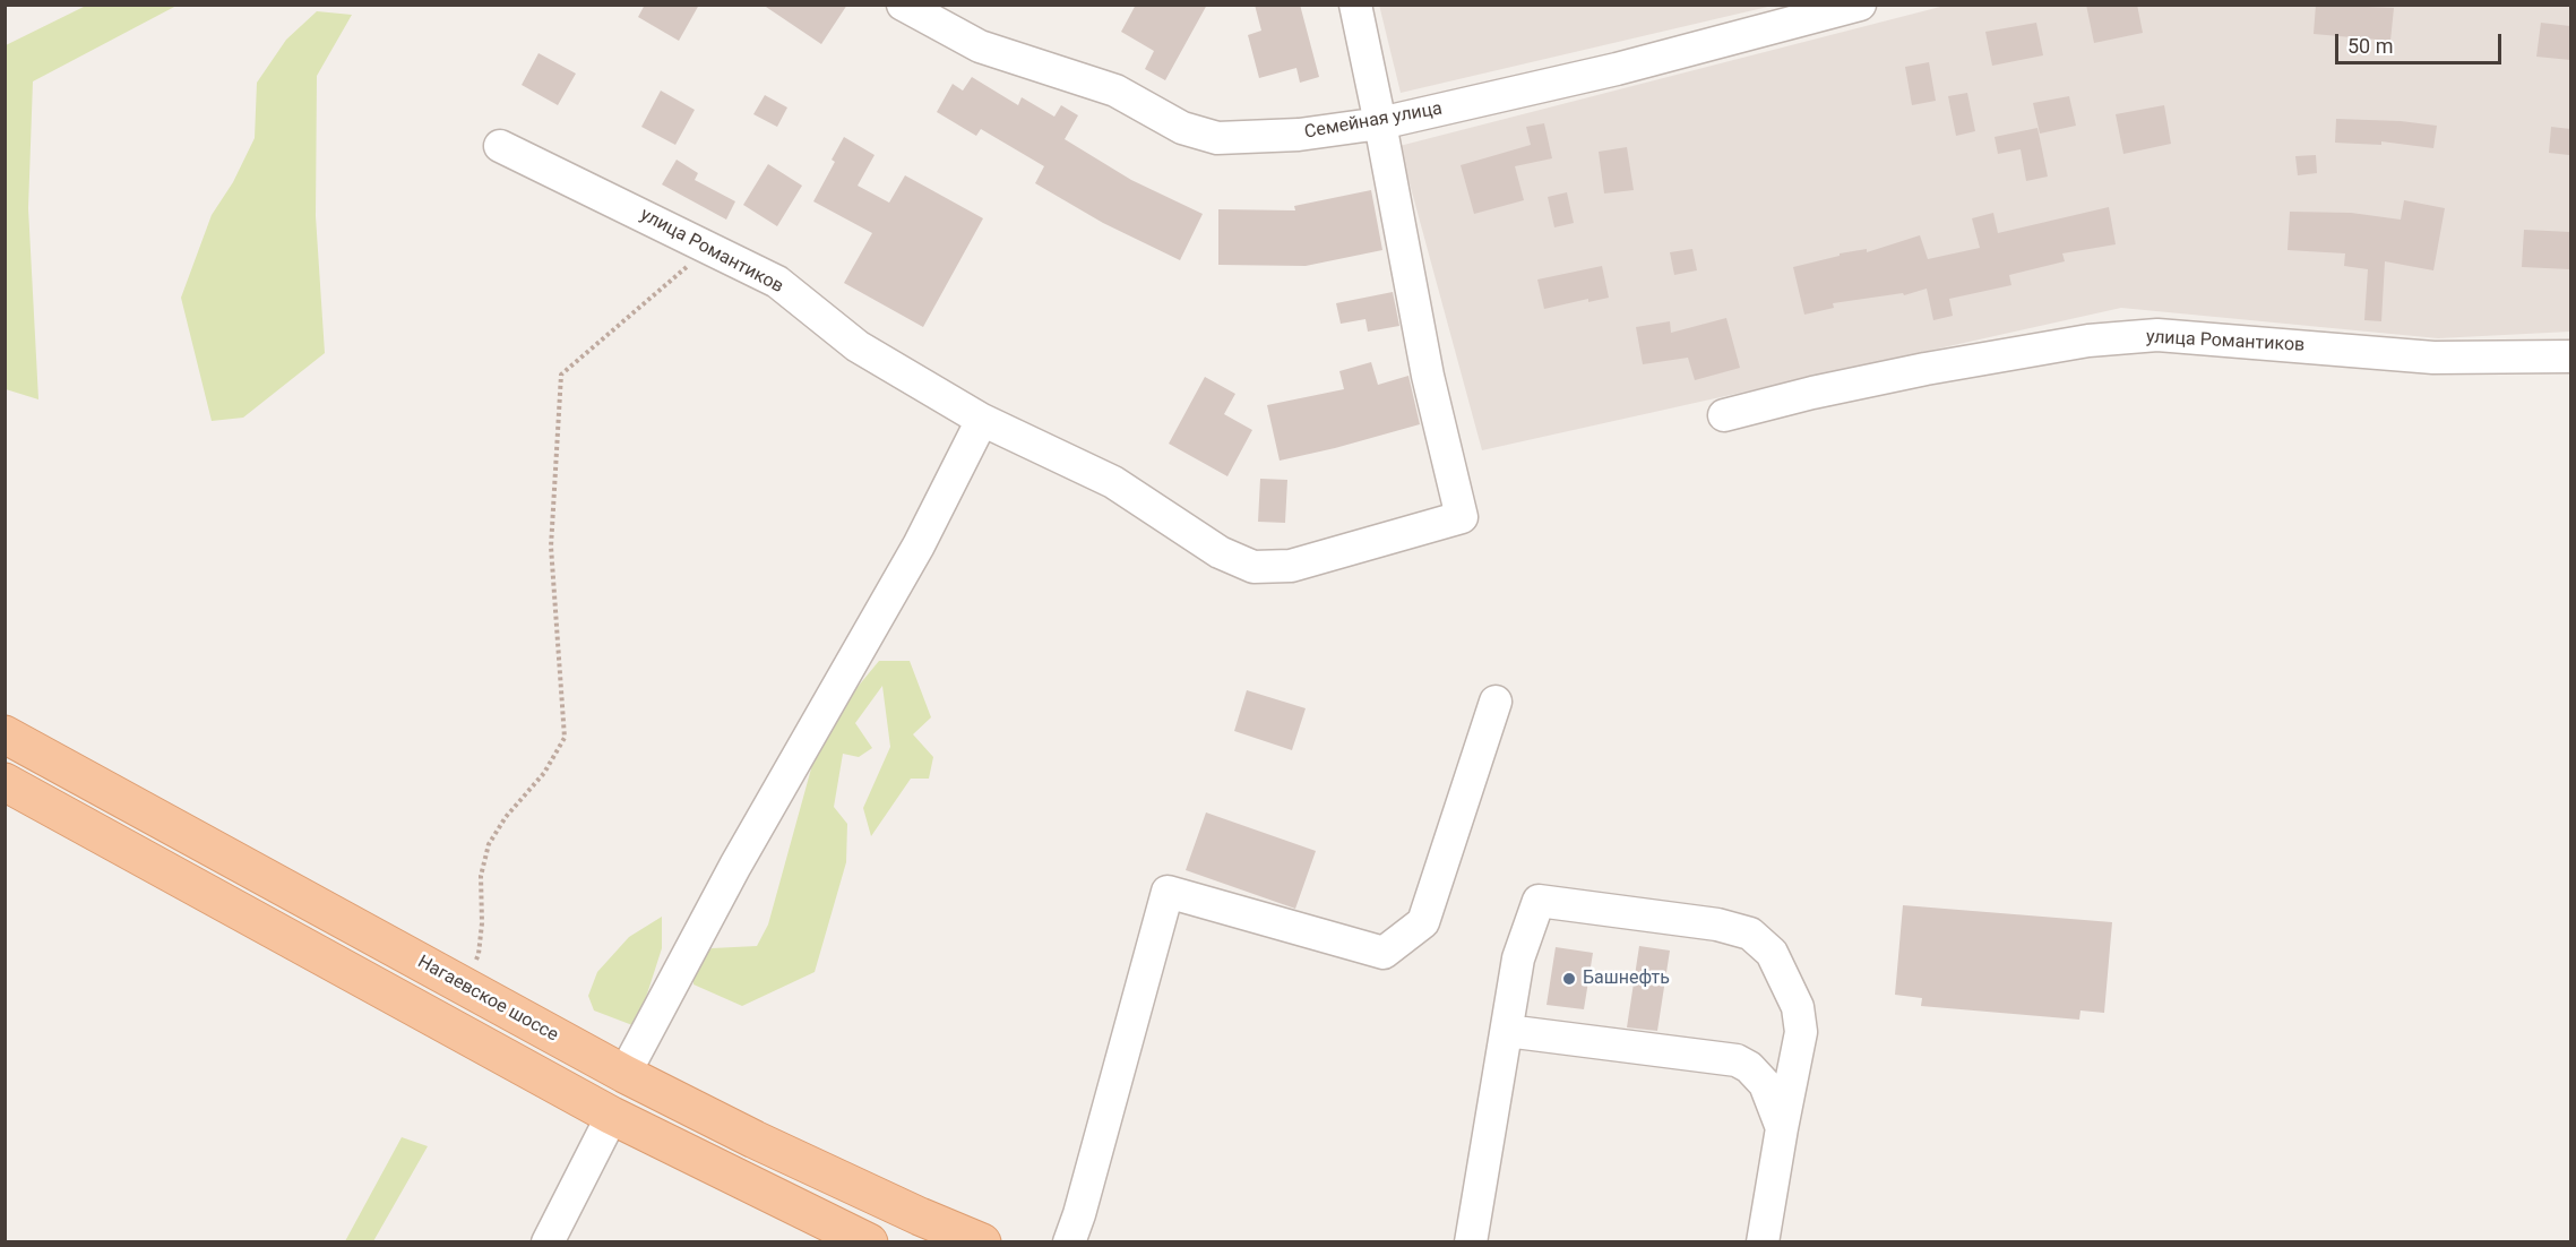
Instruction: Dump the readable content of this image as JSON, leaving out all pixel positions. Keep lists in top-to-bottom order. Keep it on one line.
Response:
{"streets":{"main road":["Нагаевское шоссе"],"street":["Семейная улица","улица Романтиков"]},"crossings":[["Семейная улица","улица Романтиков"]],"places":["Башнефть"],"scale_bar":"50 m"}
